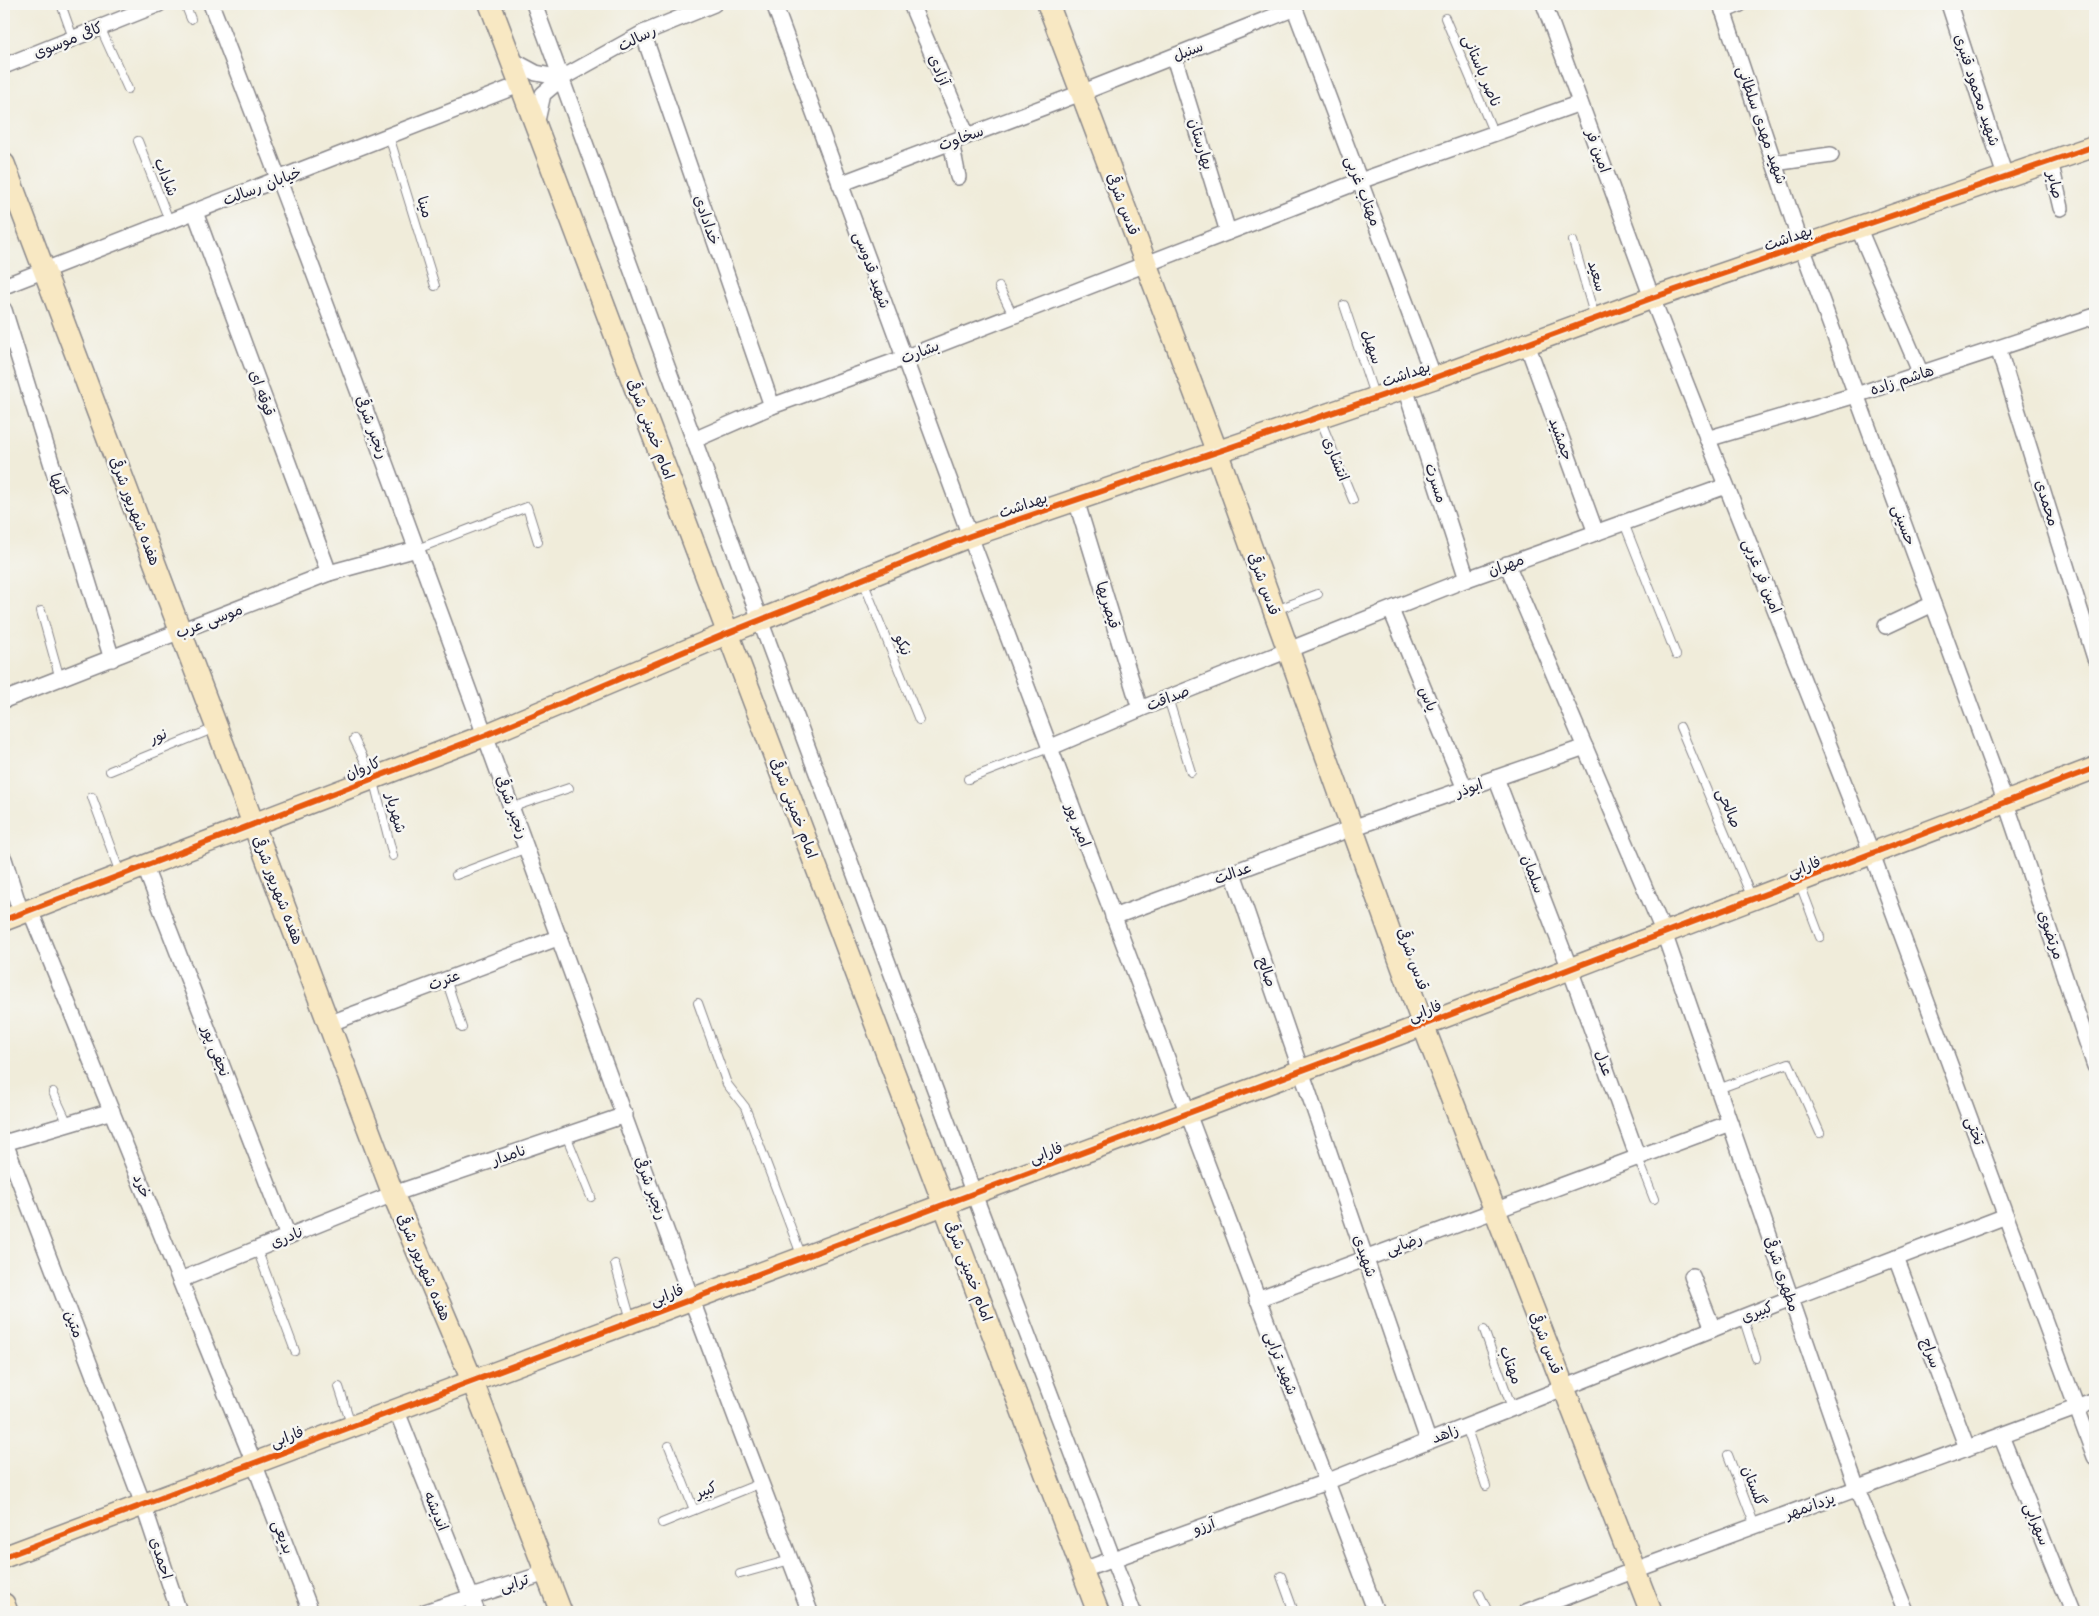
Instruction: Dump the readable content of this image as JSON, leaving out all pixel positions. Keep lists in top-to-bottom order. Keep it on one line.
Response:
{"streets":{"street":["رسالت","کافی موسوی","سنبل","آزادی","شهید محمود قنبری","شهید مهدی سلطانی","سخاوت","بهارستان","امین فر","صابر","خیابان رسالت","مهتاب غربی","قدس شرقی","خدادادی","بهداشت","شهید قدوسی","بشارت","هاشم زاده","قوقه ای","رنجبر شرقی","امام خمینی شرقی","جمشید","مسرت","گلها","محمدی","هفده شهریور شرقی","حسینی","مهران","امین فر غربی","قیصریها","موسی عرب","صداقت","یاس","کاروان","ابوذر","امیر پور","فارابی","عدالت","سلمان","مرتضوی","صالح","عترت","نجفی پور","عدل","تختی","نامدار","خرد","نادری","رضایی","شهیدی","مطهری شرقی","کبیری","متین","سراج","شهید ترابی","زاهد","یزدانمهر","اندیشه","سهرابی","آرزو","بدیعی","احمدی","ترابی"],"lane":["ناصر باستانی","شاداب","مینا","سعید","سهیل","انتشاری","نیکو","نور","صالحی","شهریار","مهتاب","گلستان","کبیر"]},"crossings":[["رسالت","خدادادی"],["رسالت","امام خمینی شرقی"],["سنبل","سخاوت"],["سنبل","بهارستان"],["سنبل","مهتاب غربی"],["سنبل","قدس شرقی"],["آزادی","سخاوت"],["شهید محمود قنبری","بهداشت"],["شهید مهدی سلطانی","بهداشت"],["شهید مهدی سلطانی","حسینی"],["سخاوت","قدس شرقی"],["سخاوت","شهید قدوسی"],["امین فر","بهداشت"],["امین فر","امین فر غربی"],["شاداب","خیابان رسالت"],["صابر","بهداشت"],["خیابان رسالت","مینا"],["خیابان رسالت","قوقه ای"],["خیابان رسالت","رنجبر شرقی"],["خیابان رسالت","امام خمینی شرقی"],["خیابان رسالت","هفده شهریور شرقی"],["مهتاب غربی","بهداشت"],["قدس شرقی","بهداشت"],["قدس شرقی","بشارت"],["قدس شرقی","مهران"],["قدس شرقی","صداقت"],["قدس شرقی","ابوذر"],["قدس شرقی","فارابی"],["قدس شرقی","عدالت"],["قدس شرقی","رضایی"],["قدس شرقی","کبیری"],["قدس شرقی","زاهد"],["قدس شرقی","یزدانمهر"],["خدادادی","بشارت"],["بهداشت","شهید قدوسی"],["بهداشت","سعید"],["بهداشت","سهیل"],["بهداشت","امام خمینی شرقی"],["بهداشت","جمشید"],["بهداشت","انتشاری"],["بهداشت","مسرت"],["بهداشت","حسینی"],["بهداشت","امین فر غربی"],["بهداشت","قیصریها"],["بهداشت","نیکو"],["بهداشت","کاروان"],["بهداشت","امیر پور"],["شهید قدوسی","بشارت"],["شهید قدوسی","امیر پور"],["هاشم زاده","محمدی"],["هاشم زاده","حسینی"],["هاشم زاده","امین فر غربی"],["قوقه ای","موسی عرب"],["رنجبر شرقی","موسی عرب"],["رنجبر شرقی","کاروان"],["رنجبر شرقی","فارابی"],["رنجبر شرقی","عترت"],["رنجبر شرقی","نامدار"],["رنجبر شرقی","کبیر"],["امام خمینی شرقی","کاروان"],["امام خمینی شرقی","فارابی"],["امام خمینی شرقی","آرزو"],["جمشید","مهران"],["مسرت","مهران"],["گلها","موسی عرب"],["هفده شهریور شرقی","موسی عرب"],["هفده شهریور شرقی","نور"],["هفده شهریور شرقی","کاروان"],["هفده شهریور شرقی","فارابی"],["هفده شهریور شرقی","عترت"],["هفده شهریور شرقی","نامدار"],["هفده شهریور شرقی","نادری"],["هفده شهریور شرقی","ترابی"],["حسینی","فارابی"],["حسینی","مرتضوی"],["مهران","امین فر غربی"],["مهران","صداقت"],["مهران","یاس"],["امین فر غربی","فارابی"],["امین فر غربی","تختی"],["قیصریها","صداقت"],["صداقت","امیر پور"],["یاس","ابوذر"],["کاروان","شهریار"],["کاروان","نجفی پور"],["کاروان","خرد"],["ابوذر","عدالت"],["ابوذر","سلمان"],["صالحی","فارابی"],["امیر پور","فارابی"],["امیر پور","عدالت"],["امیر پور","شهید ترابی"],["فارابی","سلمان"],["فارابی","مرتضوی"],["فارابی","صالح"],["فارابی","عدل"],["فارابی","تختی"],["فارابی","خرد"],["فارابی","شهیدی"],["فارابی","مطهری شرقی"],["فارابی","متین"],["فارابی","شهید ترابی"],["فارابی","اندیشه"],["فارابی","بدیعی"],["فارابی","احمدی"],["عدالت","صالح"],["سلمان","عدل"],["صالح","شهیدی"],["نجفی پور","نادری"],["تختی","کبیری"],["تختی","یزدانمهر"],["نامدار","نادری"],["خرد","نادری"],["خرد","بدیعی"],["رضایی","شهیدی"],["رضایی","شهید ترابی"],["شهیدی","زاهد"],["مطهری شرقی","کبیری"],["مطهری شرقی","یزدانمهر"],["کبیری","سراج"],["کبیری","زاهد"],["متین","احمدی"],["سراج","یزدانمهر"],["شهید ترابی","زاهد"],["شهید ترابی","آرزو"],["مهتاب","زاهد"],["زاهد","آرزو"],["گلستان","یزدانمهر"],["یزدانمهر","سهرابی"],["اندیشه","ترابی"]]}
